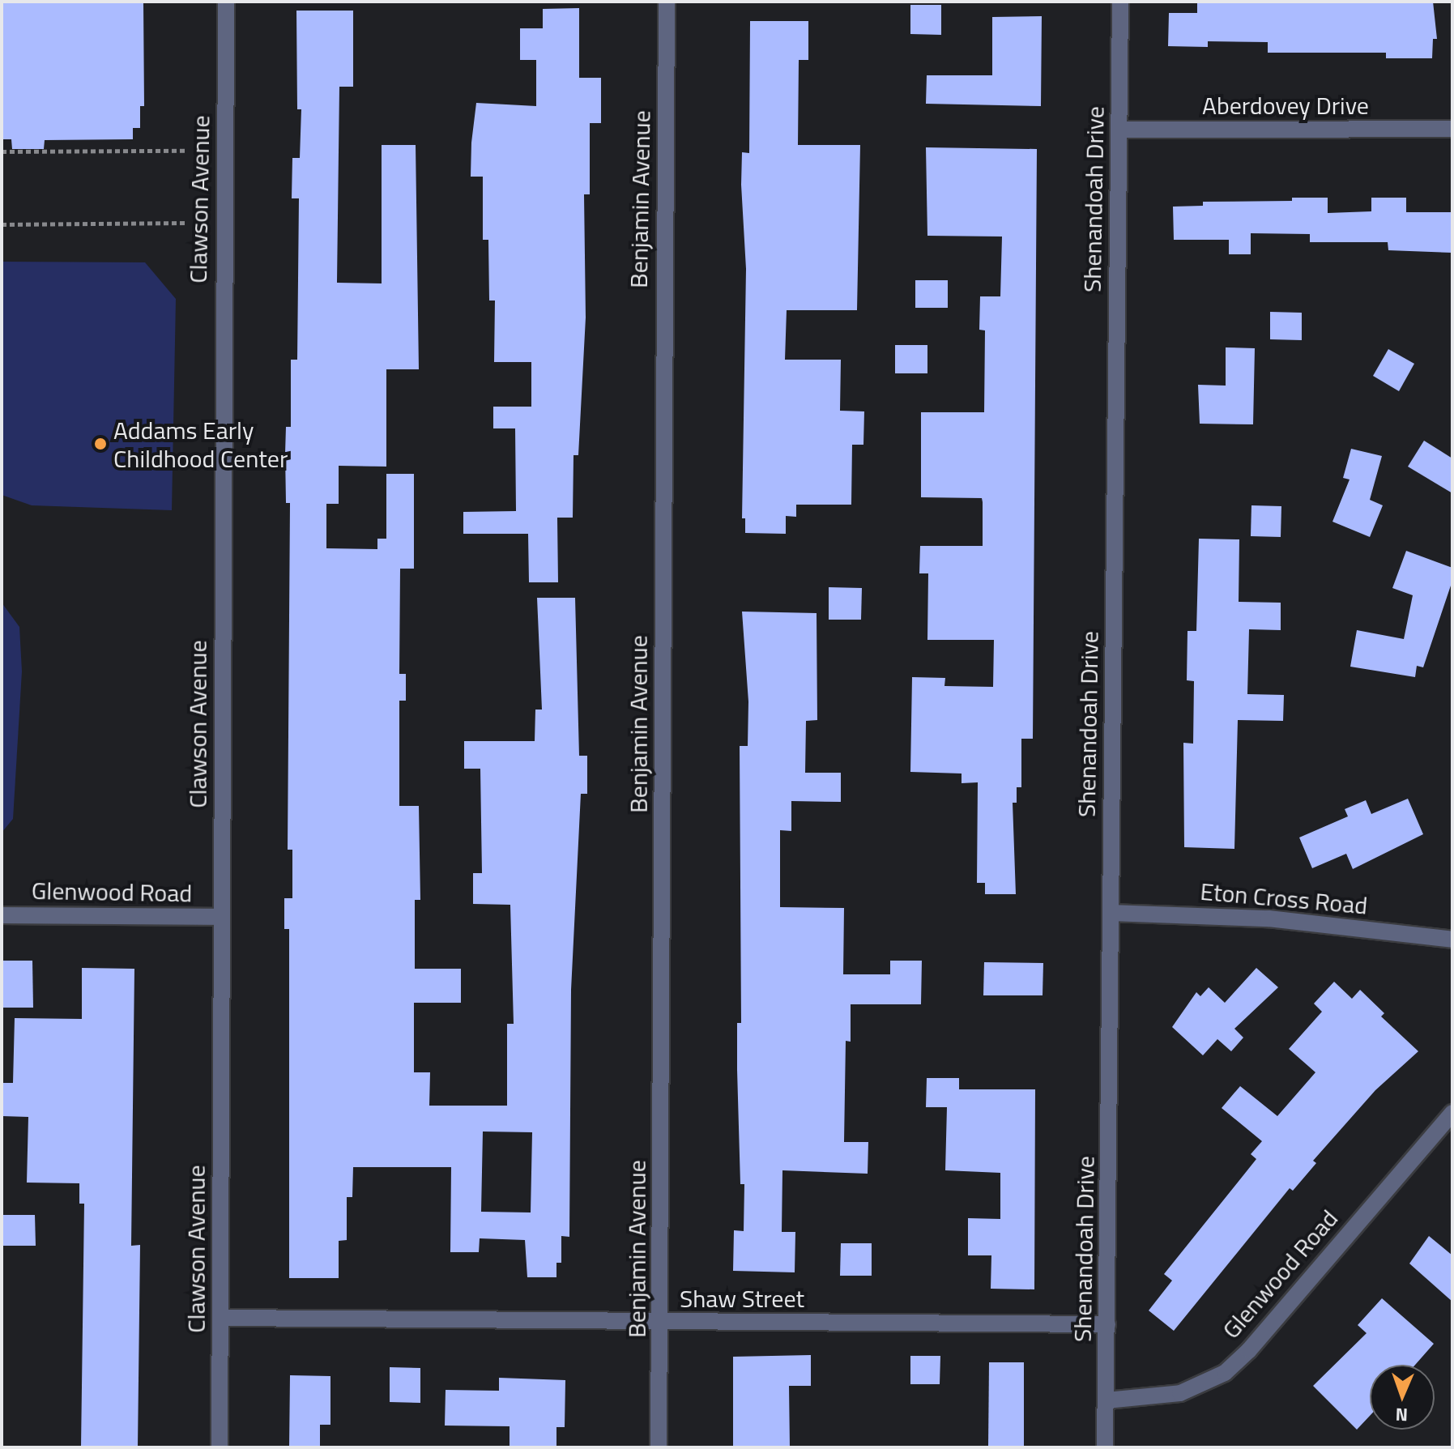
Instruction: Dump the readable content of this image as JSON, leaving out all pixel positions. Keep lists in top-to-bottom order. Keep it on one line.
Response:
{"streets":{"street":["Aberdovey Drive","Clawson Avenue","Benjamin Avenue","Shenandoah Drive","Glenwood Road","Eton Cross Road","Shaw Street"]},"crossings":[["Aberdovey Drive","Shenandoah Drive"],["Clawson Avenue","Glenwood Road"],["Clawson Avenue","Shaw Street"],["Benjamin Avenue","Shaw Street"],["Shenandoah Drive","Glenwood Road"],["Shenandoah Drive","Eton Cross Road"],["Shenandoah Drive","Shaw Street"]],"places":["Addams Early Childhood Center"],"north":"bottom"}
